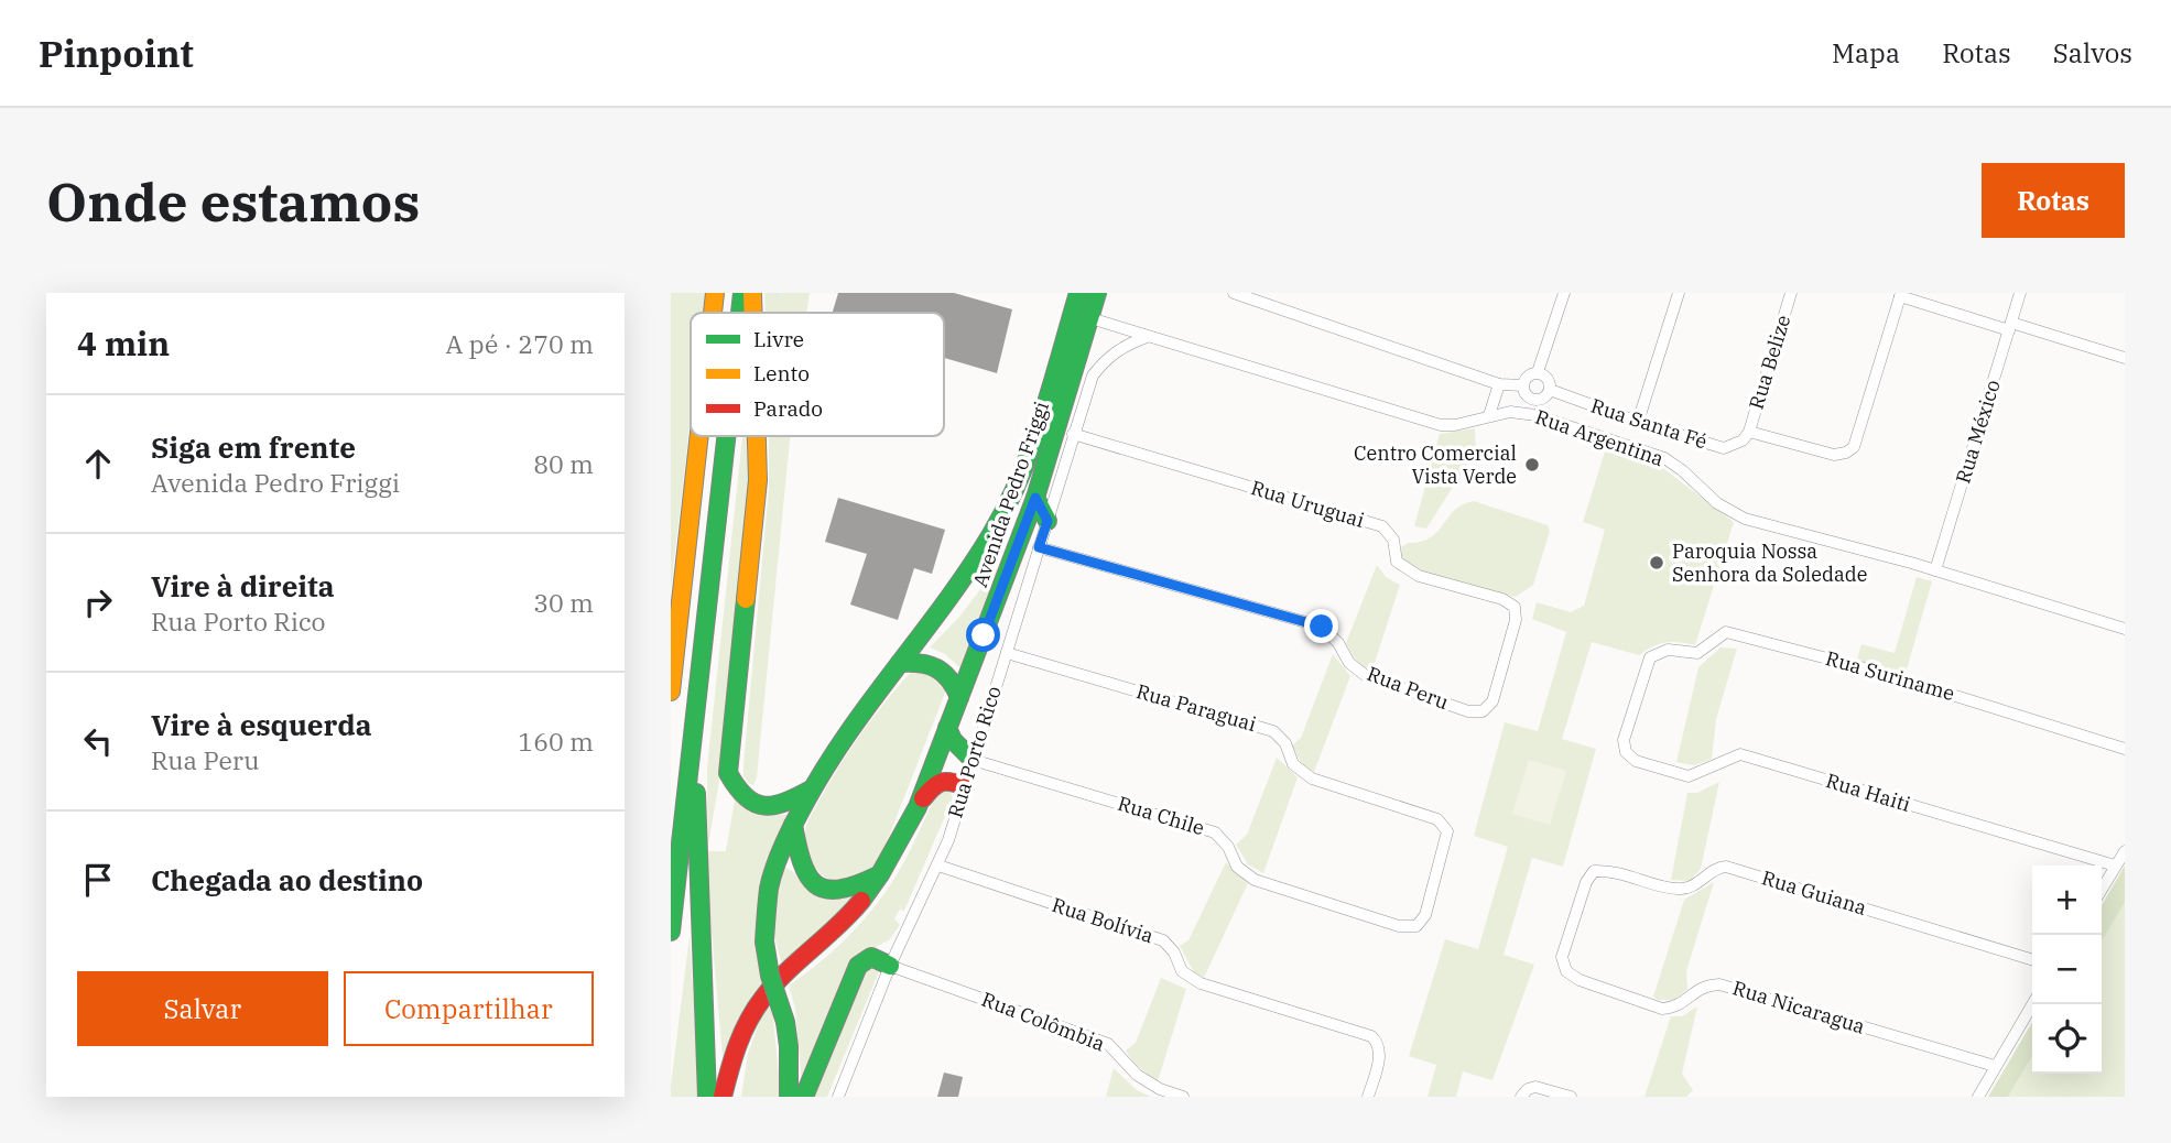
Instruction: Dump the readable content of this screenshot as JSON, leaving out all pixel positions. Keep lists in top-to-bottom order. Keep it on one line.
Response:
{"streets":{"main road":["Avenida Pedro Friggi"],"street":["Rua Belize","Rua Santa Fé","Rua México","Rua Argentina","Rua Uruguai","Rua Suriname","Rua Peru","Rua Paraguai","Rua Porto Rico","Rua Haiti","Rua Chile","Rua Guiana","Rua Bolívia","Rua Nicaragua","Rua Colômbia"]},"crossings":[["Rua Belize","Rua Santa Fé"],["Rua México","Rua Argentina"],["Rua Argentina","Avenida Pedro Friggi"],["Rua Argentina","Rua Porto Rico"],["Rua Uruguai","Rua Peru"],["Rua Uruguai","Rua Porto Rico"],["Rua Suriname","Rua Haiti"],["Rua Peru","Rua Porto Rico"],["Rua Paraguai","Rua Porto Rico"],["Rua Paraguai","Rua Chile"],["Rua Porto Rico","Rua Chile"],["Rua Porto Rico","Rua Bolívia"],["Rua Porto Rico","Rua Colômbia"],["Rua Guiana","Rua Nicaragua"]],"places":["Centro Comercial Vista Verde","Paroquia Nossa Senhora da Soledade"],"legend":["Livre","Lento","Parado"],"page":{"header":"Pinpoint","nav":["Mapa","Rotas","Salvos"],"buttons":["Rotas",["Salvar","Compartilhar"]],"title":"Onde estamos","heading":["4 min","A pé · 270 m"],"list":[["Siga em frente","Avenida Pedro Friggi","80 m"],["Vire à direita","Rua Porto Rico","30 m"],["Vire à esquerda","Rua Peru","160 m"],"Chegada ao destino"],"map_buttons":["+","−"]}}
